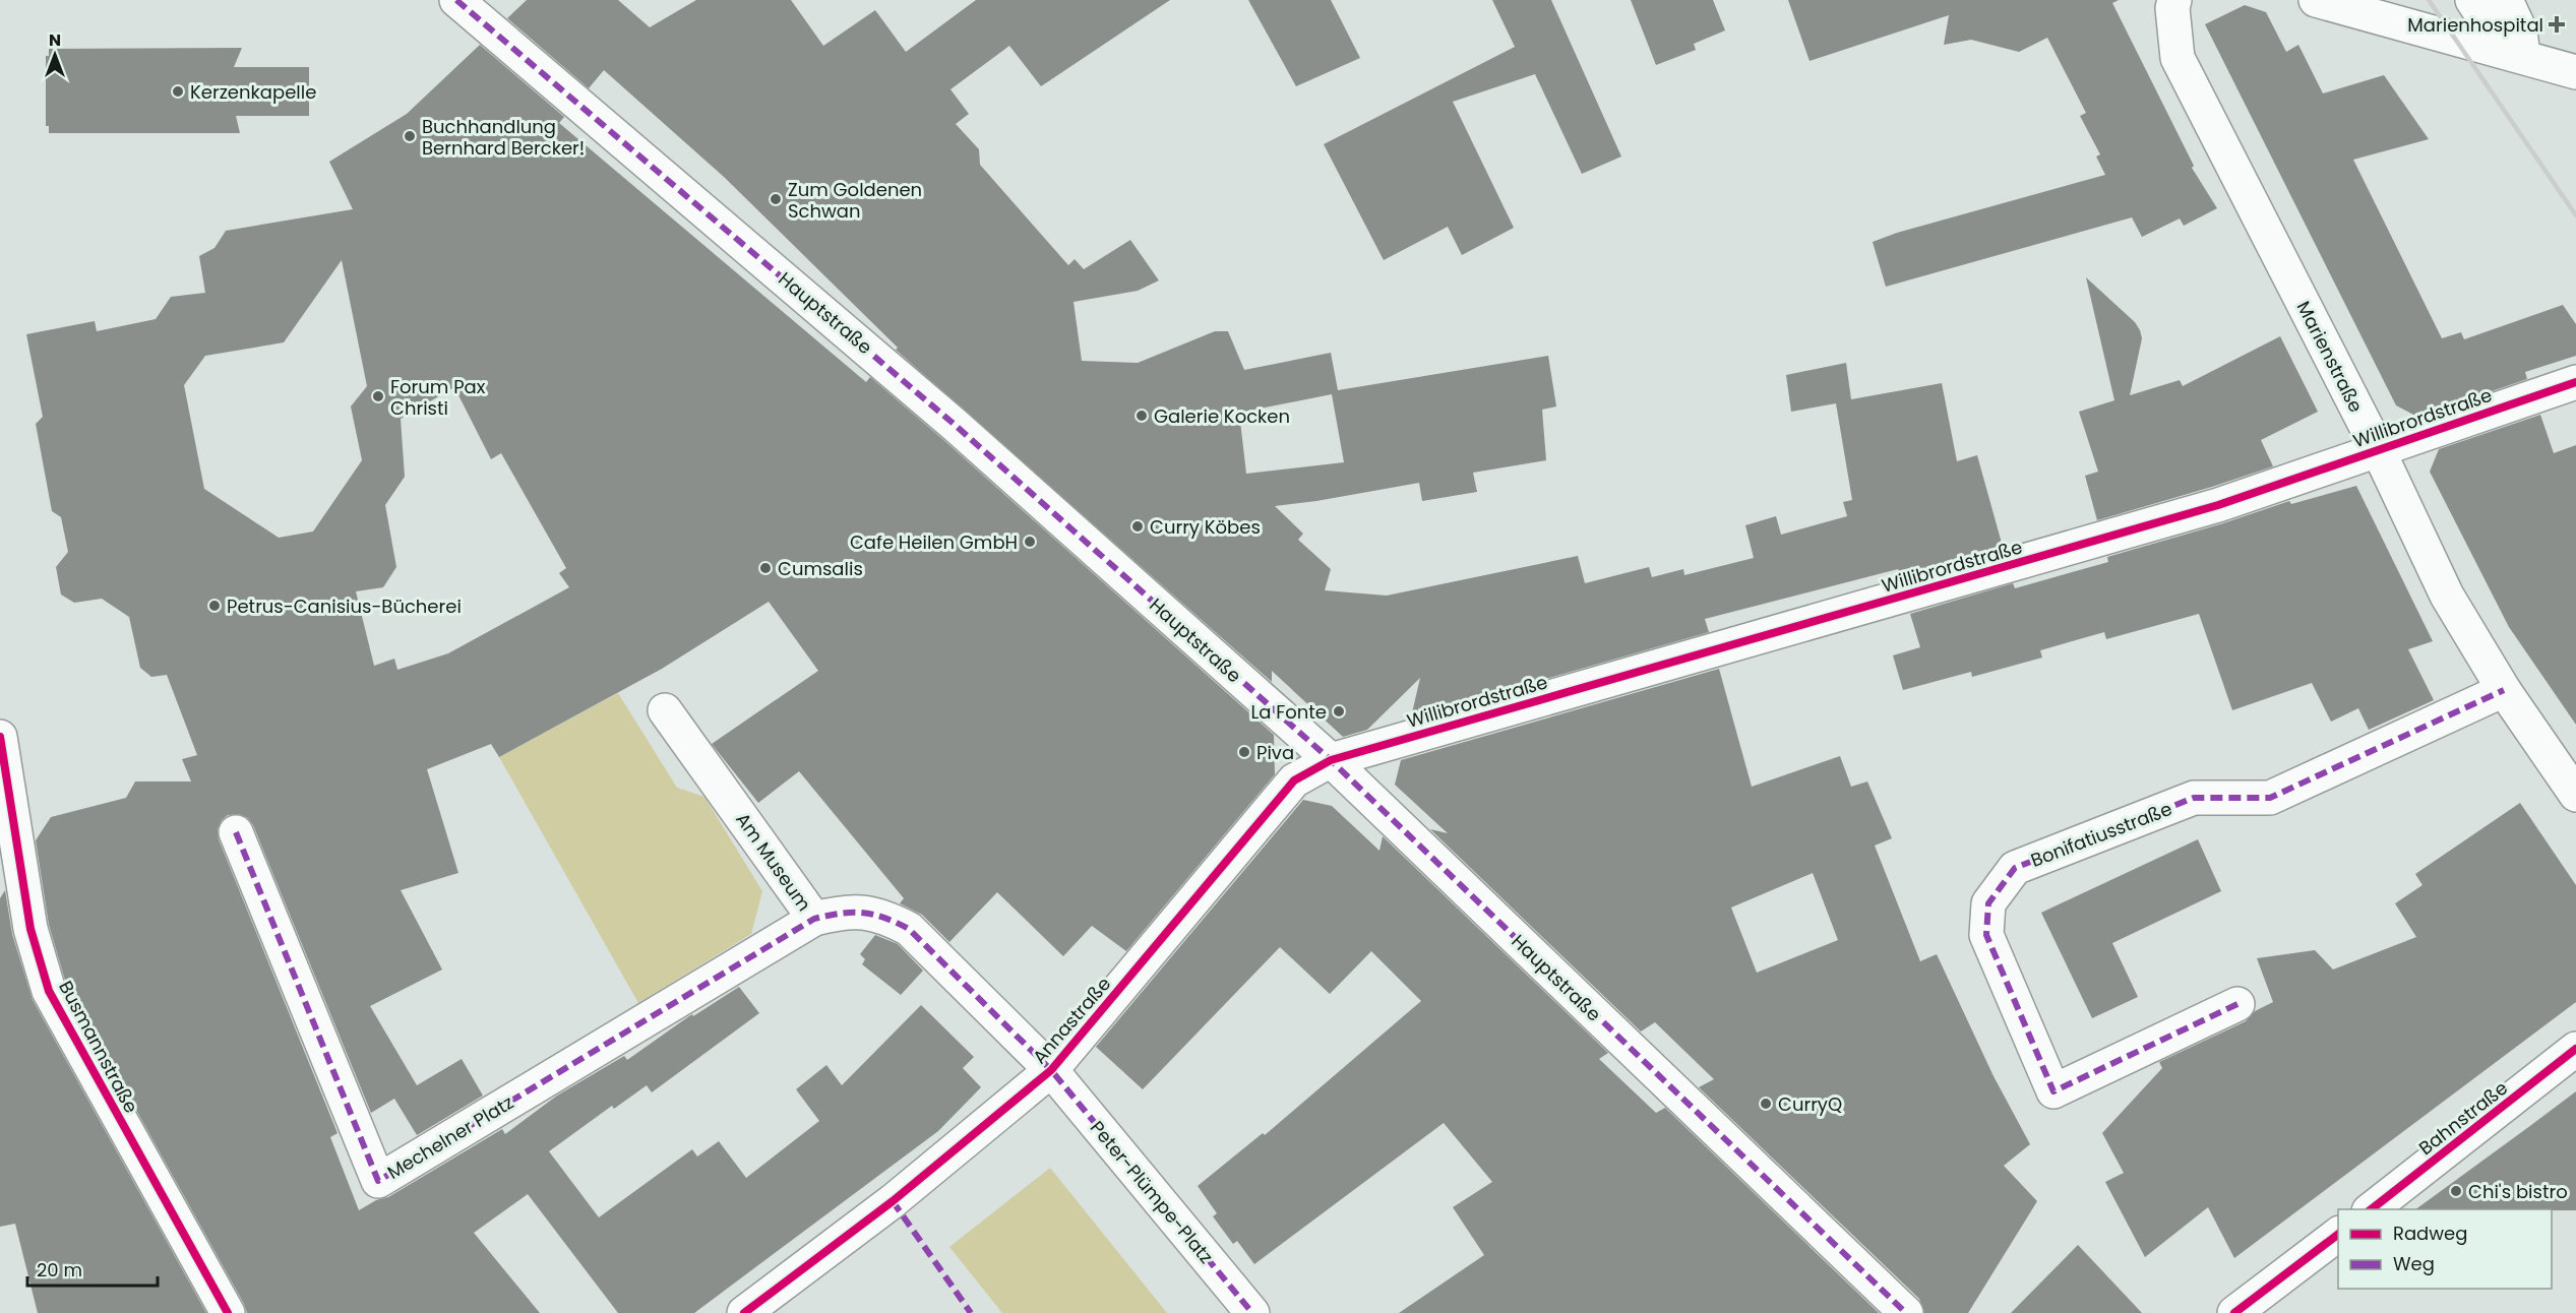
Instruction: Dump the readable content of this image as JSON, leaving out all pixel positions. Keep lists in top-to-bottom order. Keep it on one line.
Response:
{"streets":{"street":["Hauptstraße","Marienstraße","Willibrordstraße","Bonifatiusstraße","Am Museum","Annastraße","Busmannstraße","Bahnstraße","Mechelner Platz","Peter-Plümpe-Platz"]},"crossings":[["Hauptstraße","Willibrordstraße"],["Hauptstraße","Annastraße"],["Marienstraße","Willibrordstraße"],["Marienstraße","Bonifatiusstraße"],["Willibrordstraße","Annastraße"],["Am Museum","Annastraße"],["Am Museum","Mechelner Platz"],["Am Museum","Peter-Plümpe-Platz"],["Annastraße","Peter-Plümpe-Platz"]],"places":{"health":["Marienhospital"],"other":["Kerzenkapelle","Buchhandlung Bernhard Bercker!","Zum Goldenen Schwan","Forum Pax Christi","Galerie Kocken","Curry Köbes","Cafe Heilen GmbH","Cumsalis","Petrus-Canisius-Bücherei","La Fonte","Piva","CurryQ","Chi's bistro"]},"legend":["Radweg","Weg"],"scale_bar":"20 m","north":"top"}
